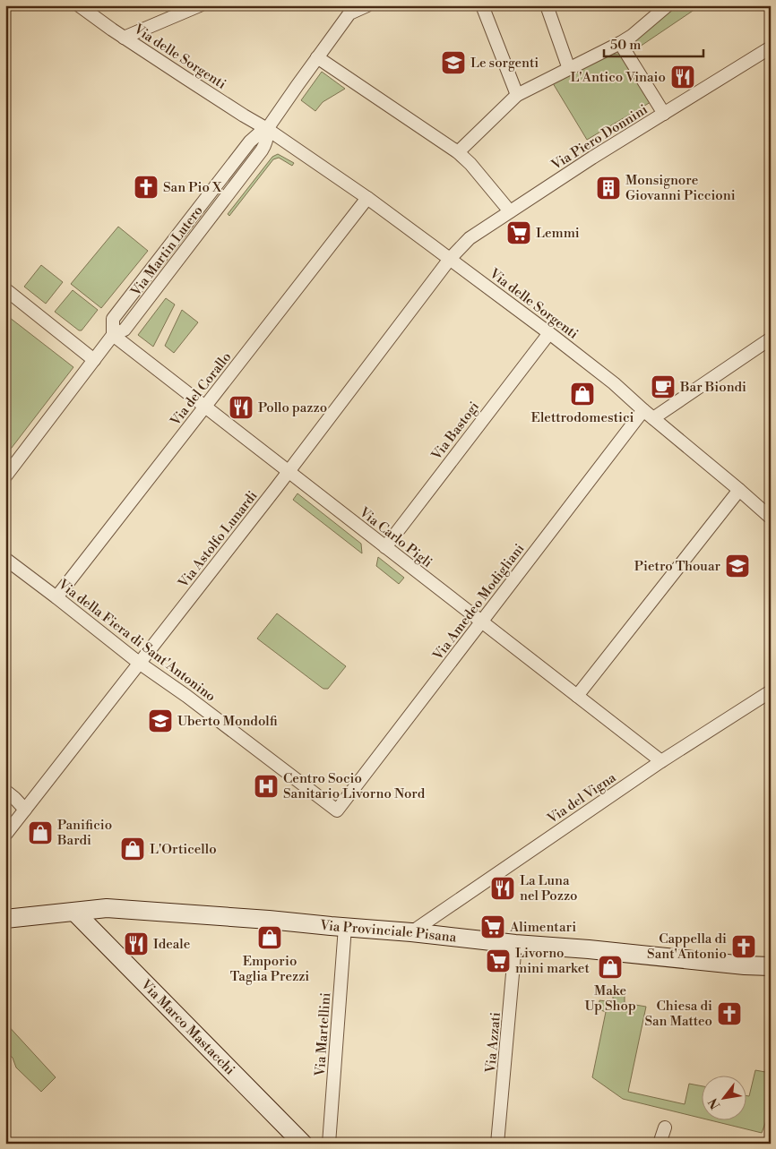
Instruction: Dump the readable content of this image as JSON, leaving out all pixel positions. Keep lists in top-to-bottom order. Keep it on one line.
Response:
{"streets":{"street":["Via delle Sorgenti","Via Piero Donnini","Via Martin Lutero","Via del Corallo","Via Bastogi","Via Carlo Pigli","Via Astolfo Lunardi","Via Amedeo Modigliani","Via della Fiera di Sant'Antonino","Via del Vigna","Via Provinciale Pisana","Via Marco Mastacchi","Via Martellini","Via Azzati"]},"crossings":[["Via delle Sorgenti","Via Piero Donnini"],["Via delle Sorgenti","Via Martin Lutero"],["Via delle Sorgenti","Via del Corallo"],["Via delle Sorgenti","Via Bastogi"],["Via delle Sorgenti","Via Astolfo Lunardi"],["Via delle Sorgenti","Via Amedeo Modigliani"],["Via Piero Donnini","Via Astolfo Lunardi"],["Via Martin Lutero","Via Carlo Pigli"],["Via del Corallo","Via Carlo Pigli"],["Via del Corallo","Via della Fiera di Sant'Antonino"],["Via Bastogi","Via Carlo Pigli"],["Via Carlo Pigli","Via Astolfo Lunardi"],["Via Carlo Pigli","Via Amedeo Modigliani"],["Via Carlo Pigli","Via del Vigna"],["Via Astolfo Lunardi","Via della Fiera di Sant'Antonino"],["Via Amedeo Modigliani","Via della Fiera di Sant'Antonino"],["Via del Vigna","Via Provinciale Pisana"],["Via Provinciale Pisana","Via Marco Mastacchi"],["Via Provinciale Pisana","Via Martellini"],["Via Provinciale Pisana","Via Azzati"]],"places":{"school or university":["Le sorgenti","Pietro Thouar","Uberto Mondolfi"],"restaurant":["L'Antico Vinaio","Pollo pazzo","La Luna nel Pozzo","Ideale"],"church":["San Pio X","Cappella di Sant'Antonio","Chiesa di San Matteo"],"building":["Monsignore Giovanni Piccioni"],"supermarket":["Lemmi","Alimentari","Livorno mini market"],"cafe":["Bar Biondi"],"shop":["Elettrodomestici","Panificio Bardi","L'Orticello","Emporio Taglia Prezzi","Make Up Shop"],"hospital":["Centro Socio Sanitario Livorno Nord"]},"scale_bar":"50 m","north":"bottom left"}
